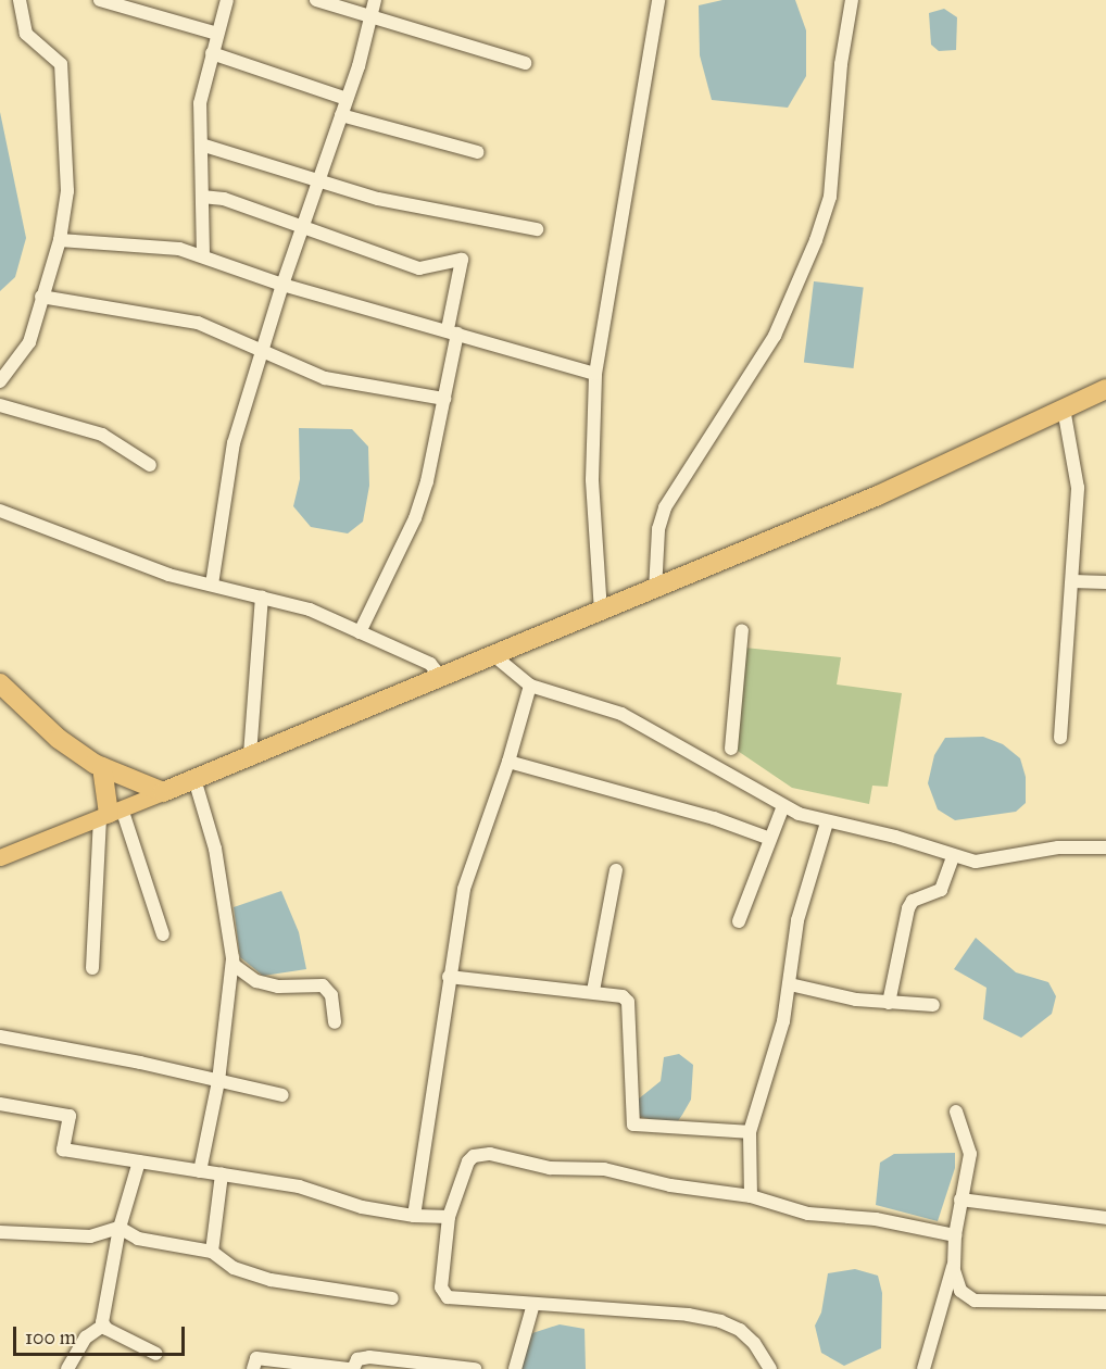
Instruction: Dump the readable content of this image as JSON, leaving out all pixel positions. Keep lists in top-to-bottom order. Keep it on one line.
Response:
{"scale_bar":"100 m"}
